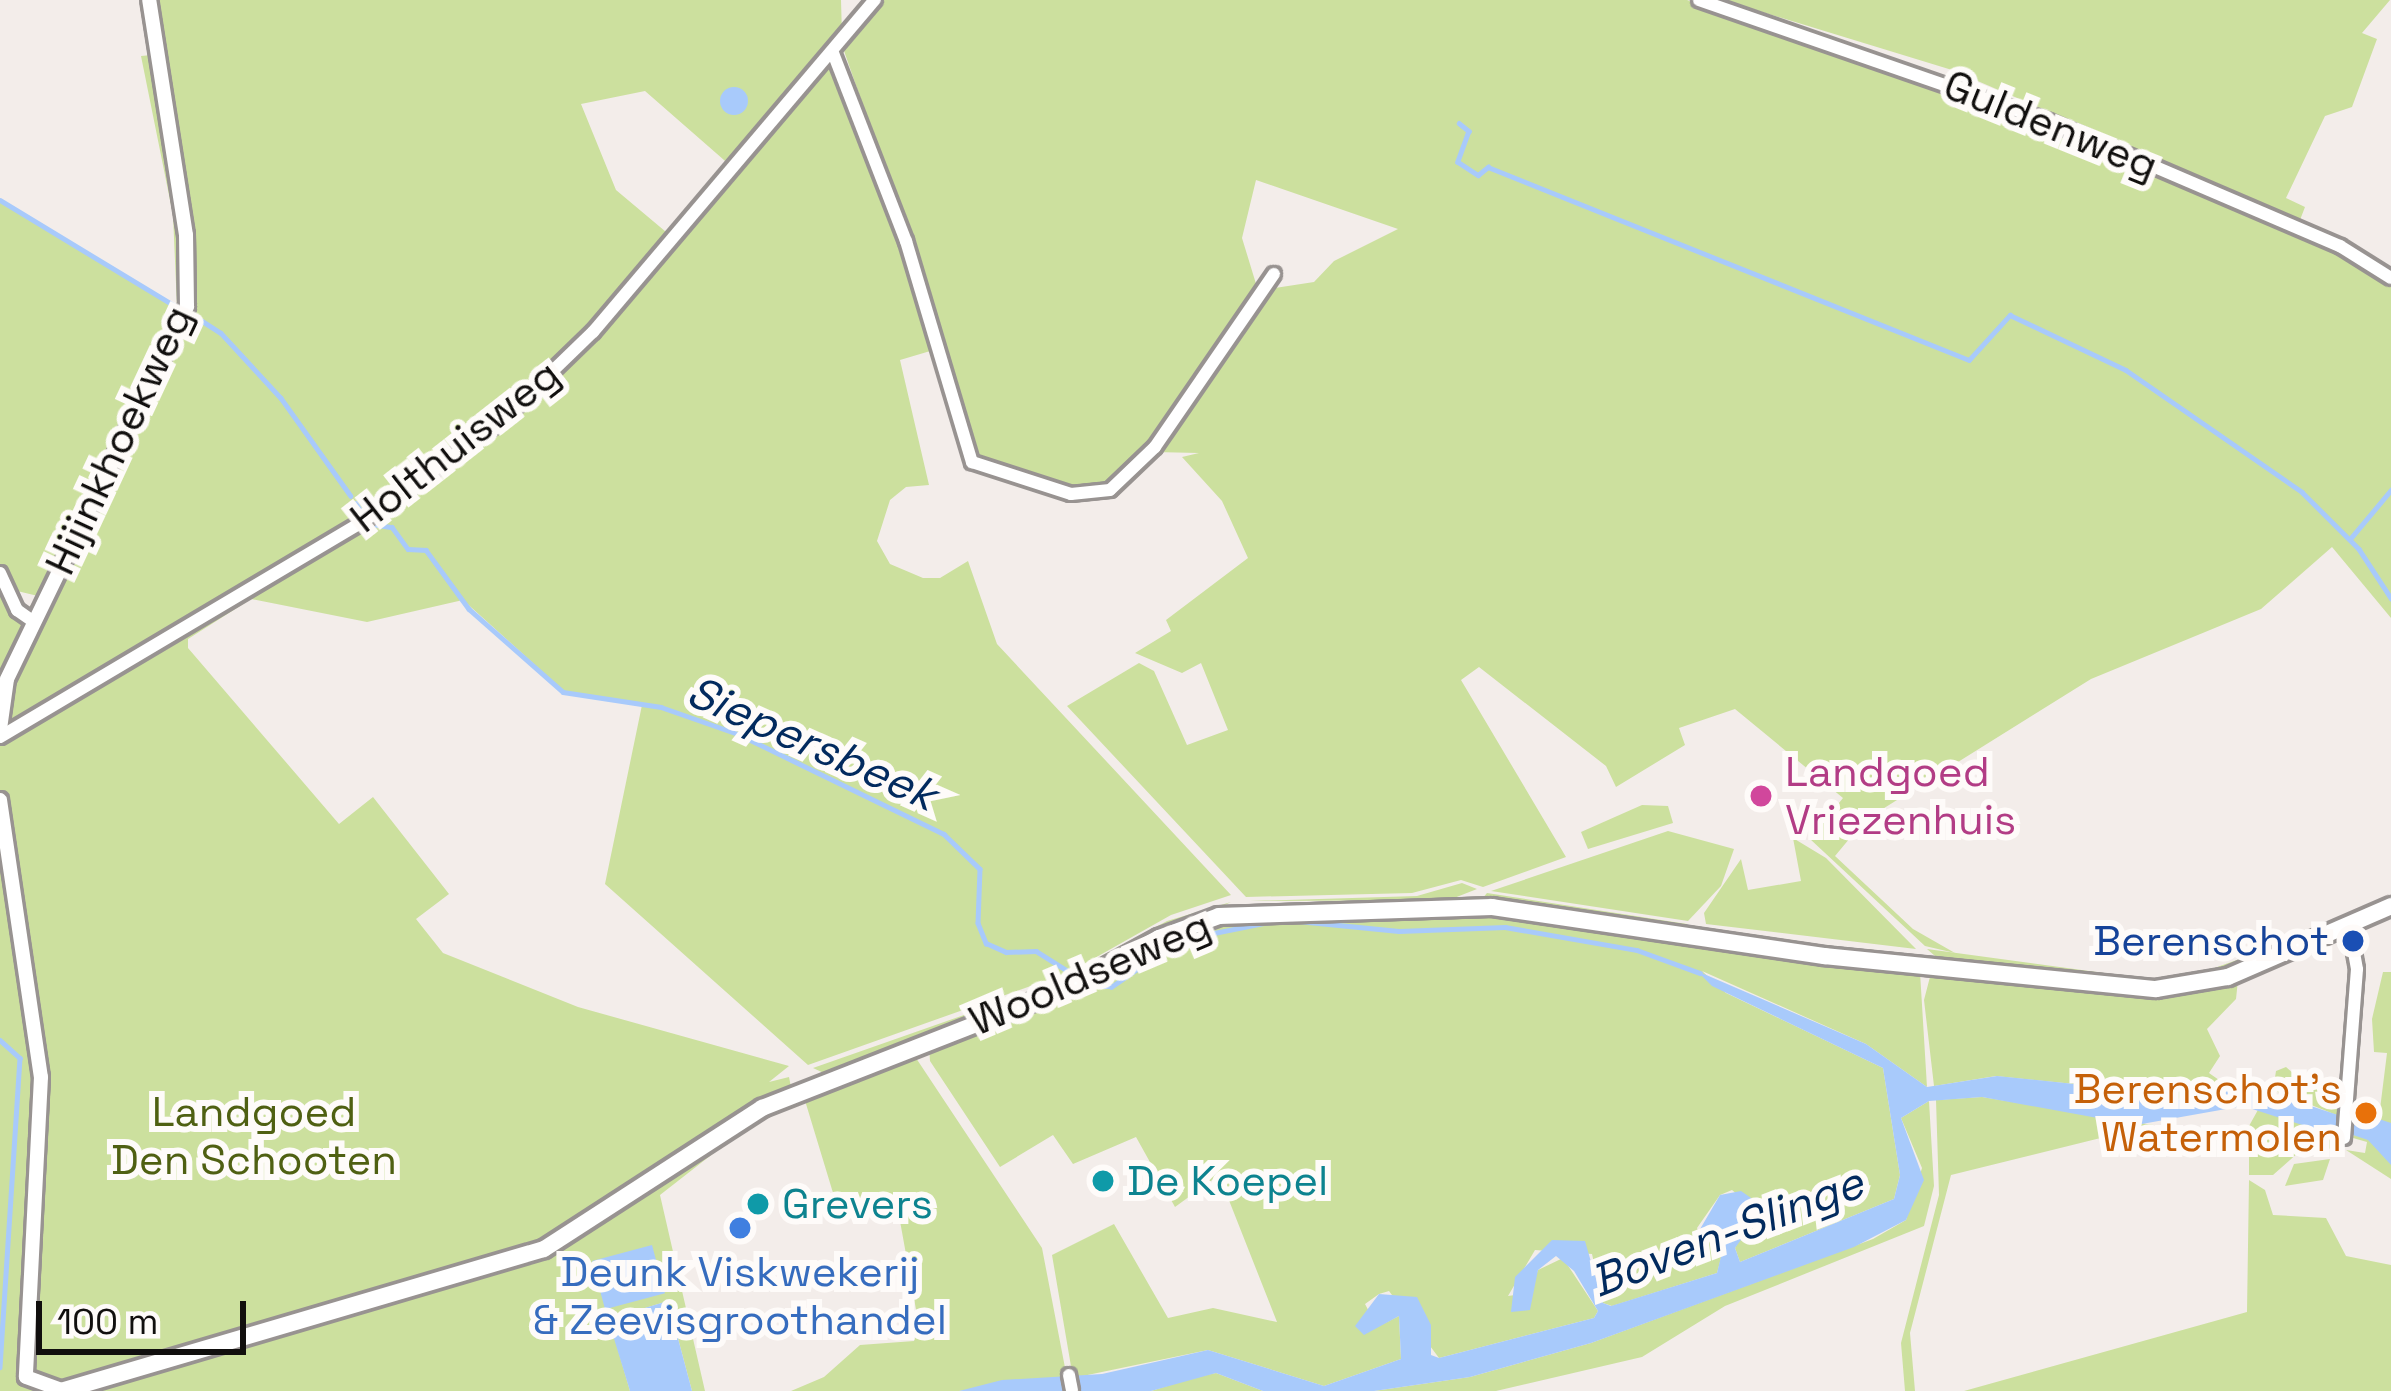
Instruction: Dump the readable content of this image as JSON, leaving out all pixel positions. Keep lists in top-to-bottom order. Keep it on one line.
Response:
{"streets":{"main road":["Wooldseweg"],"street":["Guldenweg","Hijinkhoekweg","Holthuisweg"]},"crossings":[["Hijinkhoekweg","Holthuisweg"]],"water":["Siepersbeek","Boven-Slinge"],"parks":["Landgoed Den Schooten"],"places":["Landgoed Vriezenhuis","Berenschot","Berenschot's Watermolen","De Koepel","Grevers","Deunk Viskwekerij & Zeevisgroothandel"],"scale_bar":"100 m"}
